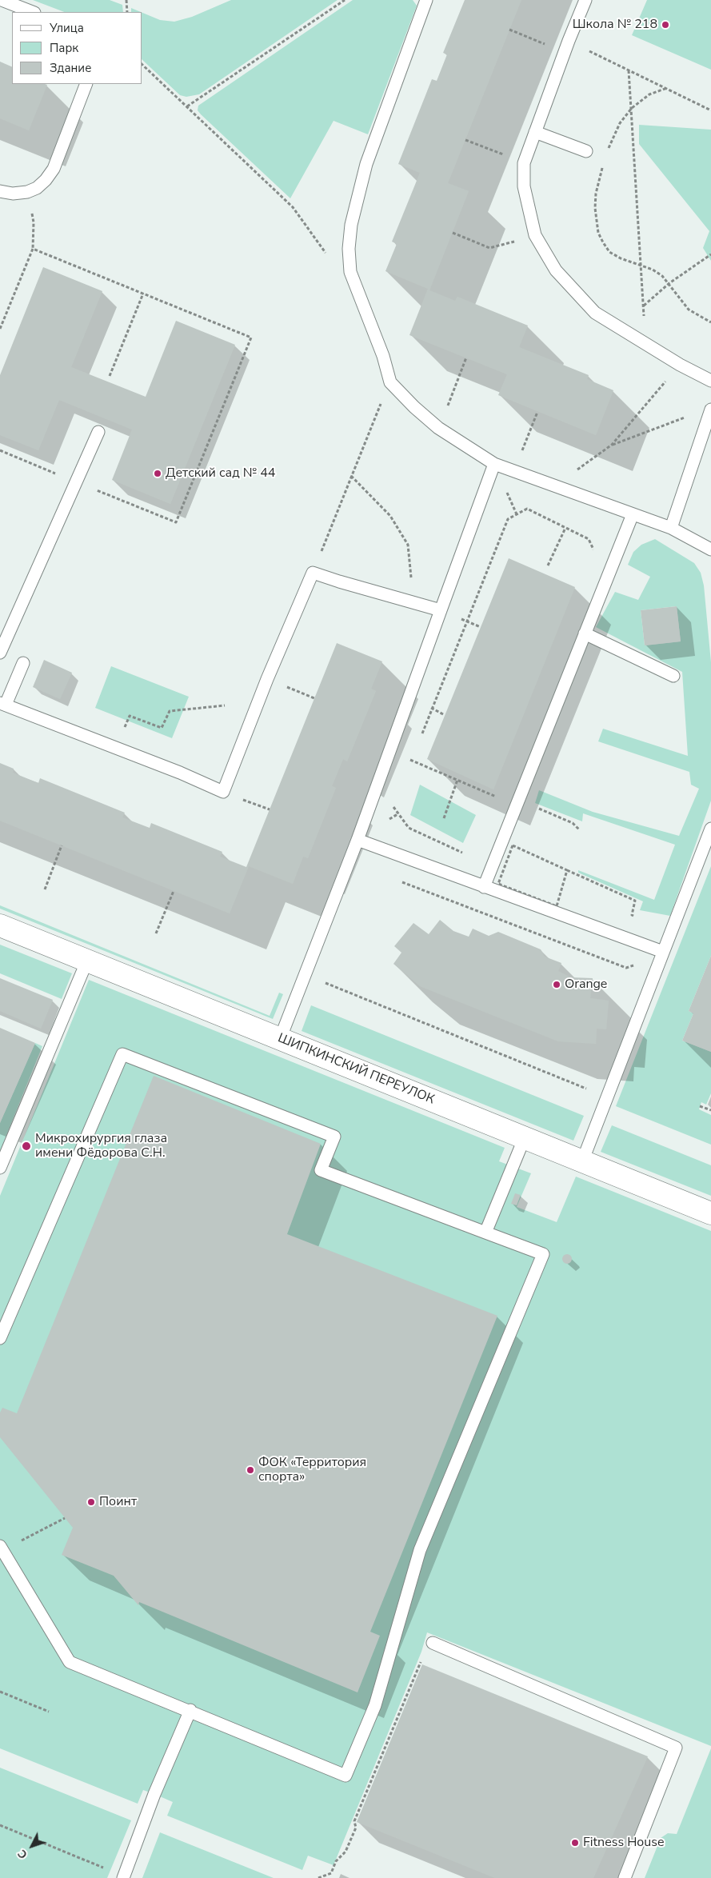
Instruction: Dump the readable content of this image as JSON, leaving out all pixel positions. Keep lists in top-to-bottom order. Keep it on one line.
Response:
{"streets":{"street":["ШИПКИНСКИЙ ПЕРЕУЛОК"]},"places":["Школа № 218","Детский сад № 44","Orange","Микрохирургия глаза имени Фёдорова С.Н.","ФОК «Территория спорта»","Поинт","Fitness House"],"legend":["Улица","Парк","Здание"],"north":"bottom left"}
